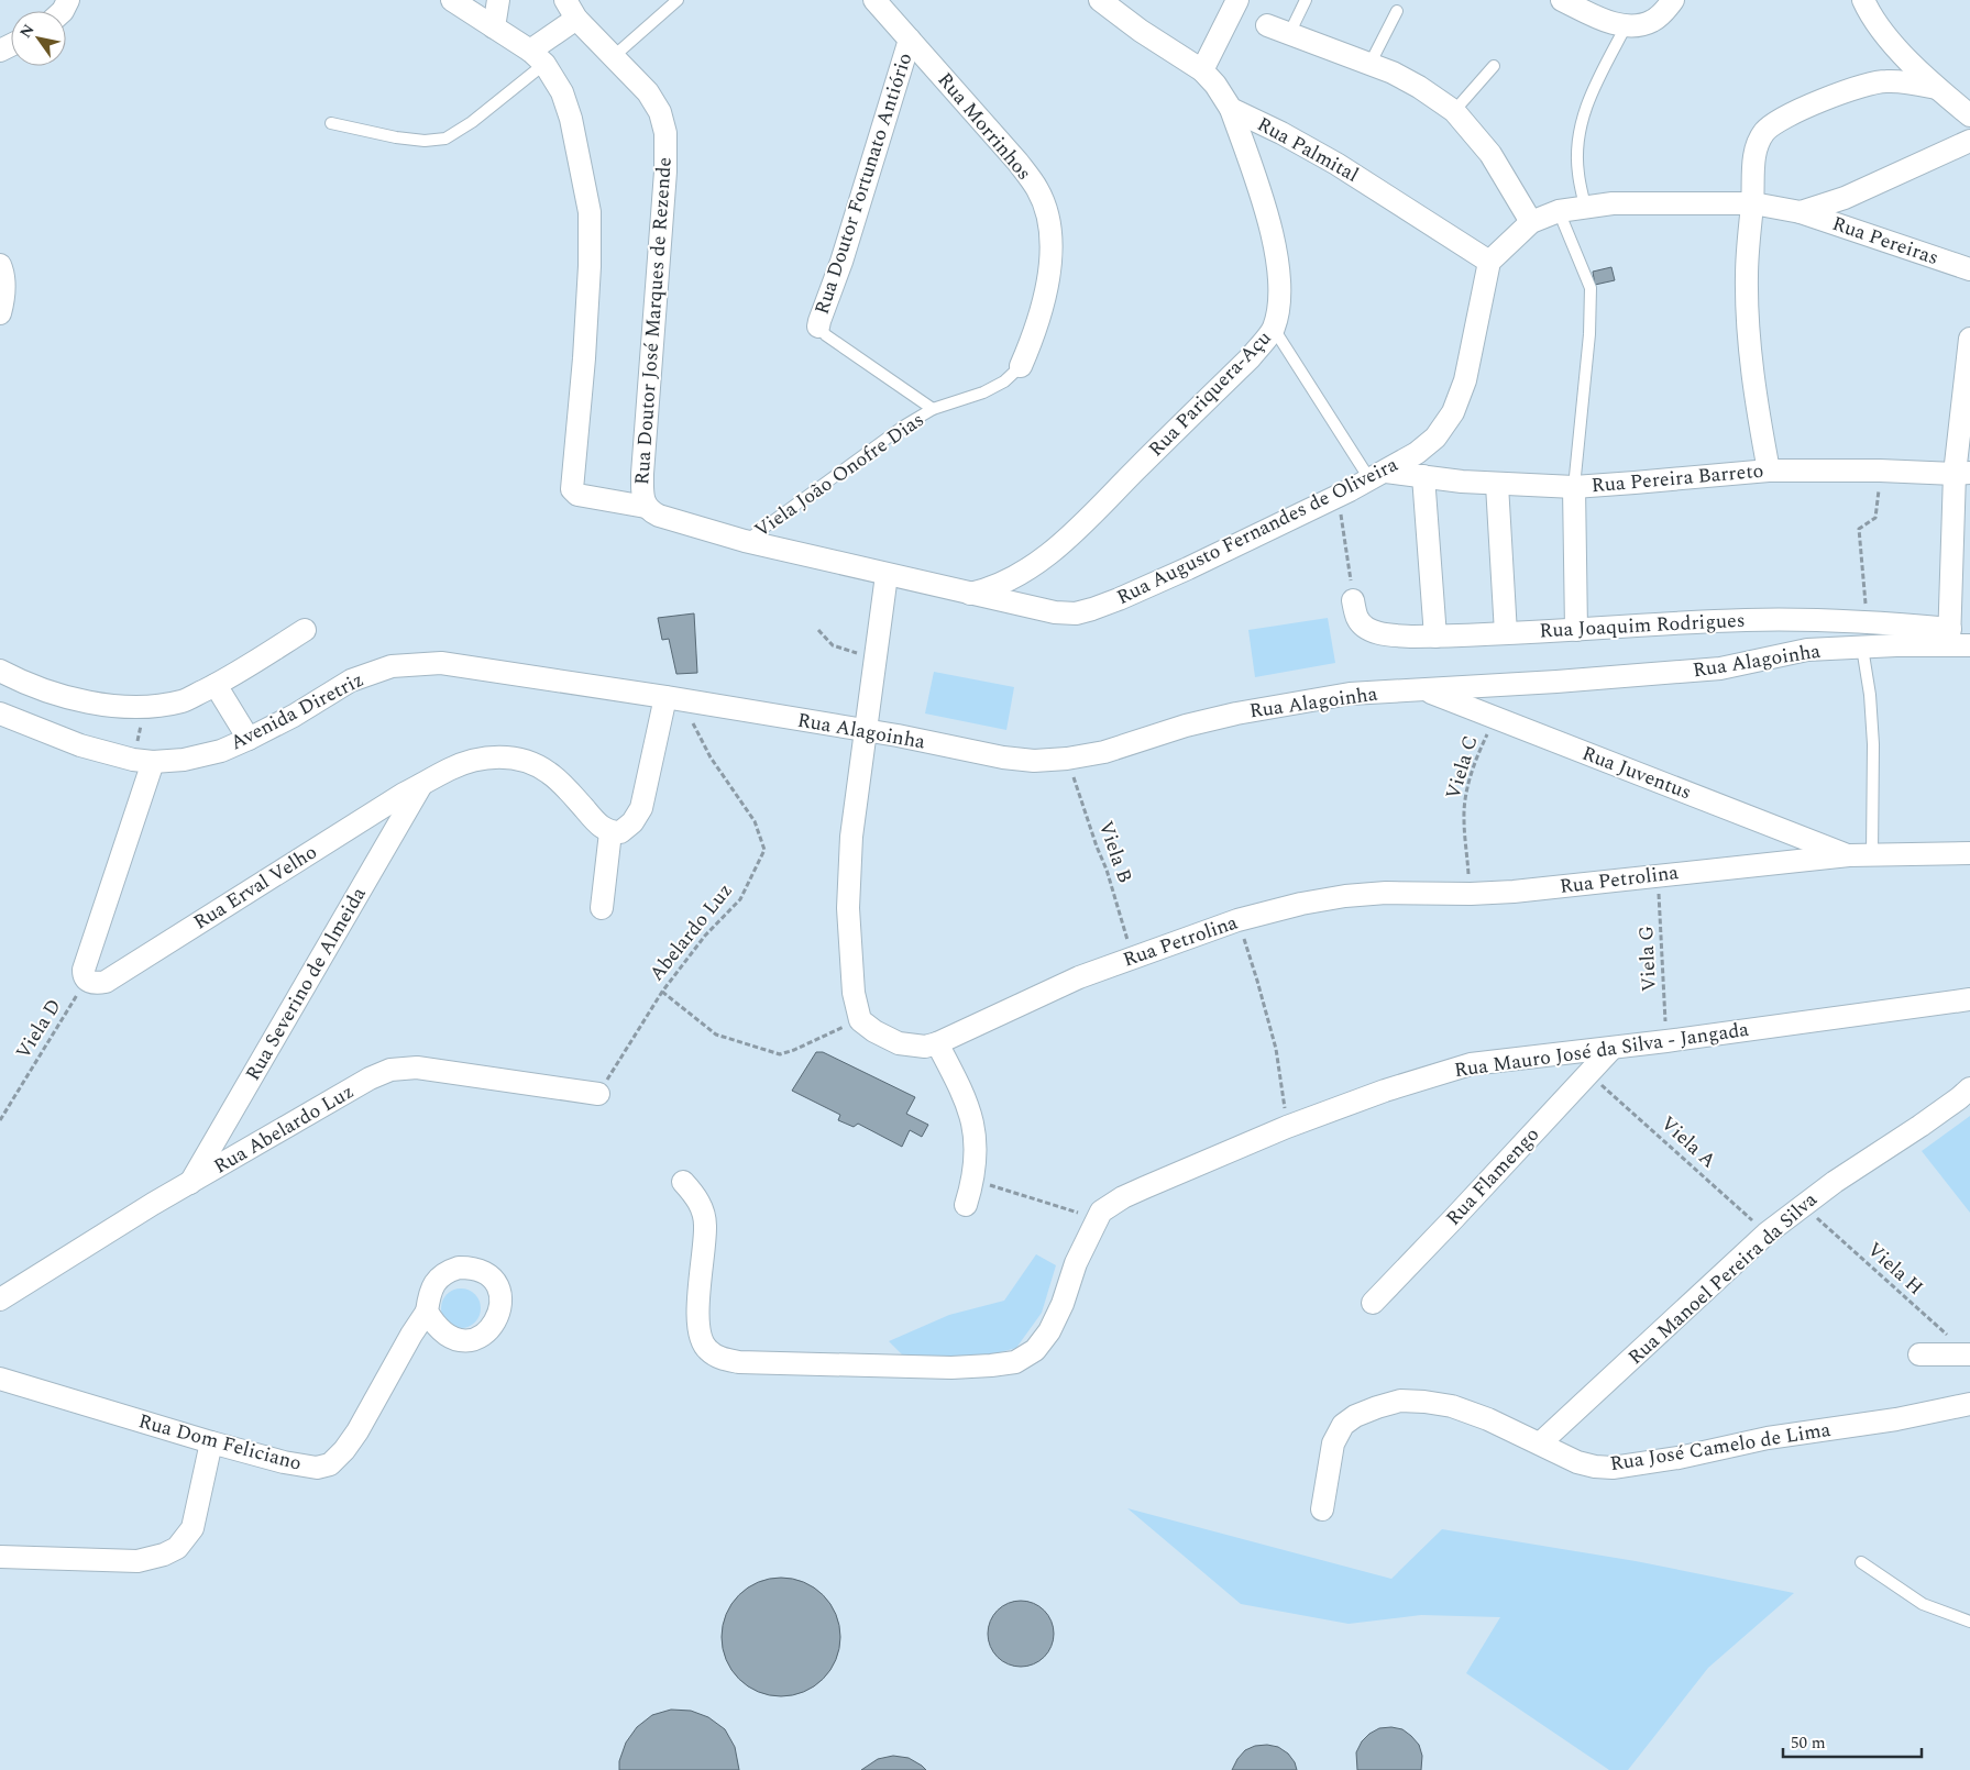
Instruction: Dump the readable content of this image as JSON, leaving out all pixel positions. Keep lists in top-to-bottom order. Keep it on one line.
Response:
{"streets":{"street":["Rua Morrinhos","Rua Palmital","Rua Doutor Fortunato Antiório","Rua Pereiras","Rua Doutor José Marques de Rezende","Rua Pariquera-Açu","Rua Pereira Barreto","Rua Augusto Fernandes de Oliveira","Rua Joaquim Rodrigues","Rua Alagoinha","Avenida Diretriz","Rua Juventus","Rua Petrolina","Rua Erval Velho","Rua Severino de Almeida","Rua Mauro José da Silva - Jangada","Rua Abelardo Luz","Rua Flamengo","Rua Manoel Pereira da Silva","Rua Dom Feliciano","Rua José Camelo de Lima"],"lane":["Viela João Onofre Dias"],"path":["Viela C","Viela B","Abelardo Luz","Viela G","Viela D","Viela A","Viela H"]},"crossings":[["Rua Morrinhos","Rua Doutor Fortunato Antiório"],["Rua Morrinhos","Viela João Onofre Dias"],["Rua Palmital","Rua Pariquera-Açu"],["Rua Palmital","Rua Augusto Fernandes de Oliveira"],["Rua Doutor José Marques de Rezende","Rua Pariquera-Açu"],["Rua Doutor José Marques de Rezende","Viela João Onofre Dias"],["Rua Doutor José Marques de Rezende","Rua Augusto Fernandes de Oliveira"],["Rua Pariquera-Açu","Rua Augusto Fernandes de Oliveira"],["Rua Pereira Barreto","Rua Augusto Fernandes de Oliveira"],["Rua Joaquim Rodrigues","Rua Alagoinha"],["Rua Alagoinha","Avenida Diretriz"],["Rua Alagoinha","Rua Juventus"],["Rua Alagoinha","Viela B"],["Rua Alagoinha","Abelardo Luz"],["Avenida Diretriz","Abelardo Luz"],["Viela C","Rua Juventus"],["Viela C","Rua Petrolina"],["Rua Juventus","Rua Petrolina"],["Viela B","Rua Petrolina"],["Rua Petrolina","Viela G"],["Rua Erval Velho","Rua Severino de Almeida"],["Rua Erval Velho","Viela D"],["Abelardo Luz","Rua Abelardo Luz"],["Viela G","Rua Mauro José da Silva - Jangada"],["Rua Severino de Almeida","Rua Abelardo Luz"],["Rua Mauro José da Silva - Jangada","Rua Flamengo"],["Viela A","Rua Flamengo"],["Viela A","Rua Manoel Pereira da Silva"],["Viela H","Rua Manoel Pereira da Silva"],["Rua Manoel Pereira da Silva","Rua José Camelo de Lima"]],"scale_bar":"50 m","north":"top left"}
